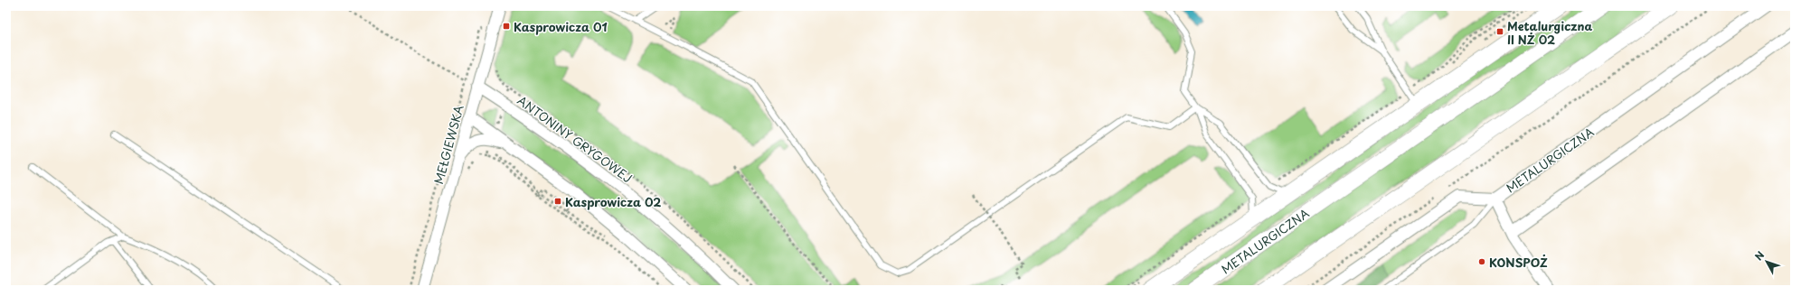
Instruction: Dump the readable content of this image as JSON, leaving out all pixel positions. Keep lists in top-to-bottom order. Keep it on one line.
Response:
{"streets":{"main road":["METALURGICZNA"],"street":["ANTONINY GRYGOWEJ","MEŁGIEWSKA"]},"crossings":[["ANTONINY GRYGOWEJ","MEŁGIEWSKA"]],"places":{"transit":["Kasprowicza 01","Metalurgiczna II NŻ 02","Kasprowicza 02"],"other":["KONSPOŻ"]},"north":"top left"}
